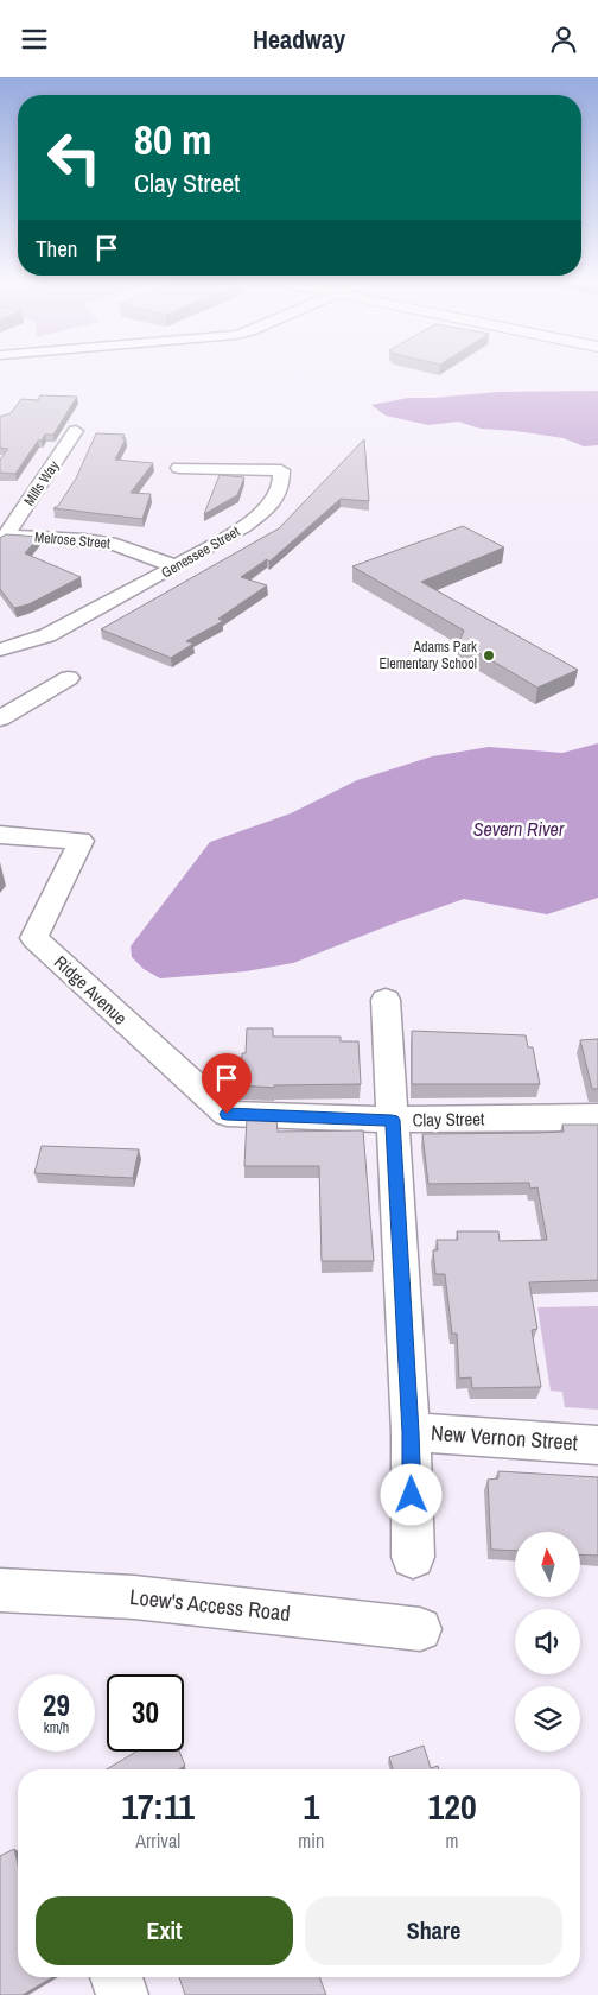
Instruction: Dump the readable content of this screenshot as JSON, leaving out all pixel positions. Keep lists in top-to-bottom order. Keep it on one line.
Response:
{"streets":{"street":["Mills Way","Melrose Street","Genessee Street","Ridge Avenue","Clay Street","New Vernon Street","Loew's Access Road"]},"crossings":[["Mills Way","Melrose Street"],["Melrose Street","Genessee Street"],["Ridge Avenue","Clay Street"]],"water":["Severn River"],"places":["Adams Park Elementary School"],"north":"top","page":{"header":"Headway","turn":["80 m","Clay Street"],"then":"Then","speed":"29 km/h","limit":"30","eta":["17:11","Arrival","1","min","120","m"],"buttons":["Exit","Share"]}}
